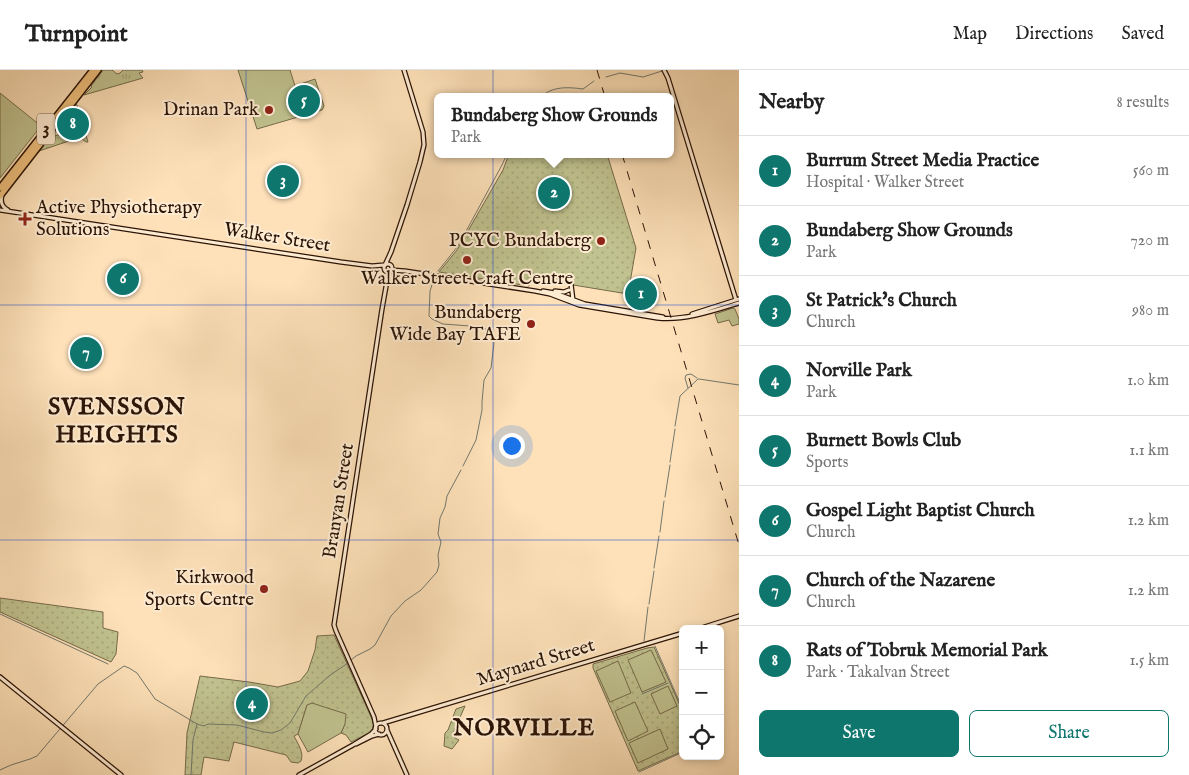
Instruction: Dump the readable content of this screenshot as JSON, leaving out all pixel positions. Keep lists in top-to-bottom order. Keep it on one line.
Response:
{"streets":{"highway":["3"],"street":["Walker Street","Branyan Street","Maynard Street"]},"crossings":[["Walker Street","Branyan Street"],["Branyan Street","Maynard Street"]],"districts":["SVENSSON HEIGHTS","NORVILLE"],"places":{"other":["Drinan Park","PCYC Bundaberg","Walker Street Craft Centre","Bundaberg Wide Bay TAFE","Kirkwood Sports Centre"],"health":["Active Physiotherapy Solutions"]},"page":{"header":"Turnpoint","nav":["Map","Directions","Saved"],"heading":["Nearby","8 results"],"pins":["5","8","3","2","6","1","7","4"],"popup":["Bundaberg Show Grounds","Park"],"list":[{"mark":"1","name":"Burrum Street Media Practice","note":"Hospital · Walker Street","value":"560 m"},{"mark":"2","name":"Bundaberg Show Grounds","note":"Park","value":"720 m"},{"mark":"3","name":"St Patrick's Church","note":"Church","value":"980 m"},{"mark":"4","name":"Norville Park","note":"Park","value":"1.0 km"},{"mark":"5","name":"Burnett Bowls Club","note":"Sports","value":"1.1 km"},{"mark":"6","name":"Gospel Light Baptist Church","note":"Church","value":"1.2 km"},{"mark":"7","name":"Church of the Nazarene","note":"Church","value":"1.2 km"},{"mark":"8","name":"Rats of Tobruk Memorial Park","note":"Park · Takalvan Street","value":"1.5 km"}],"map_buttons":["+","−"],"buttons":["Save","Share"]}}
